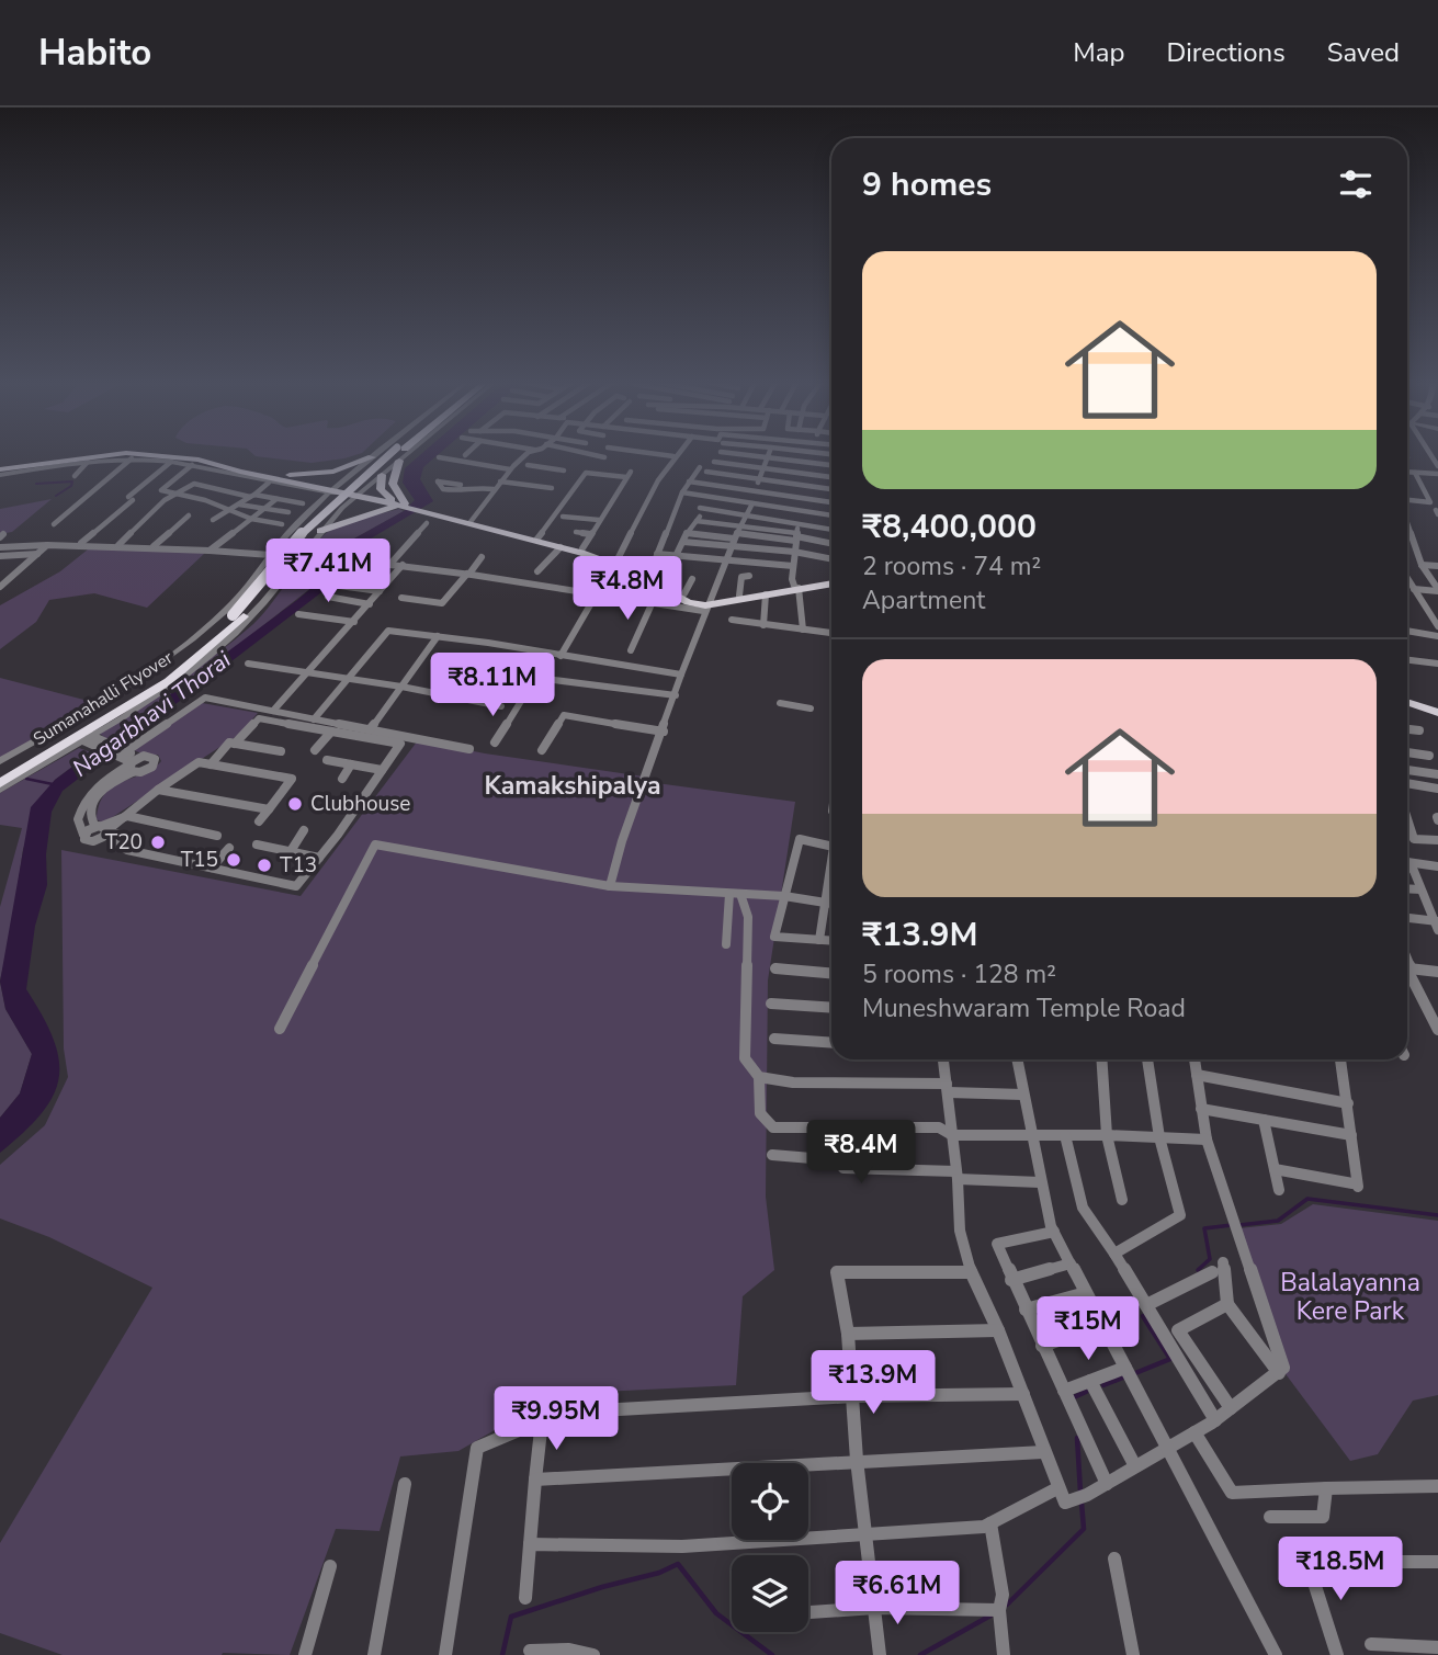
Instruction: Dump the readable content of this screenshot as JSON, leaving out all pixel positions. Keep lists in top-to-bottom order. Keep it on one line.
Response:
{"streets":{"highway":["Sumanahalli Flyover"]},"districts":["Kamakshipalya"],"water":["Nagarbhavi Thorai"],"parks":["Balalayanna Kere Park"],"places":["Clubhouse","T20","T15","T13"],"page":{"header":"Habito","nav":["Map","Directions","Saved"],"heading":"9 homes","list":[{"name":"₹8,400,000","note":"2 rooms · 74 m² · Apartment"},{"name":"₹13.9M","note":"5 rooms · 128 m² · Muneshwaram Temple Road"}],"price":["₹7.41M","₹4.8M","₹8.11M","₹8.4M","₹15M","₹13.9M","₹9.95M","₹18.5M","₹6.61M"]}}
